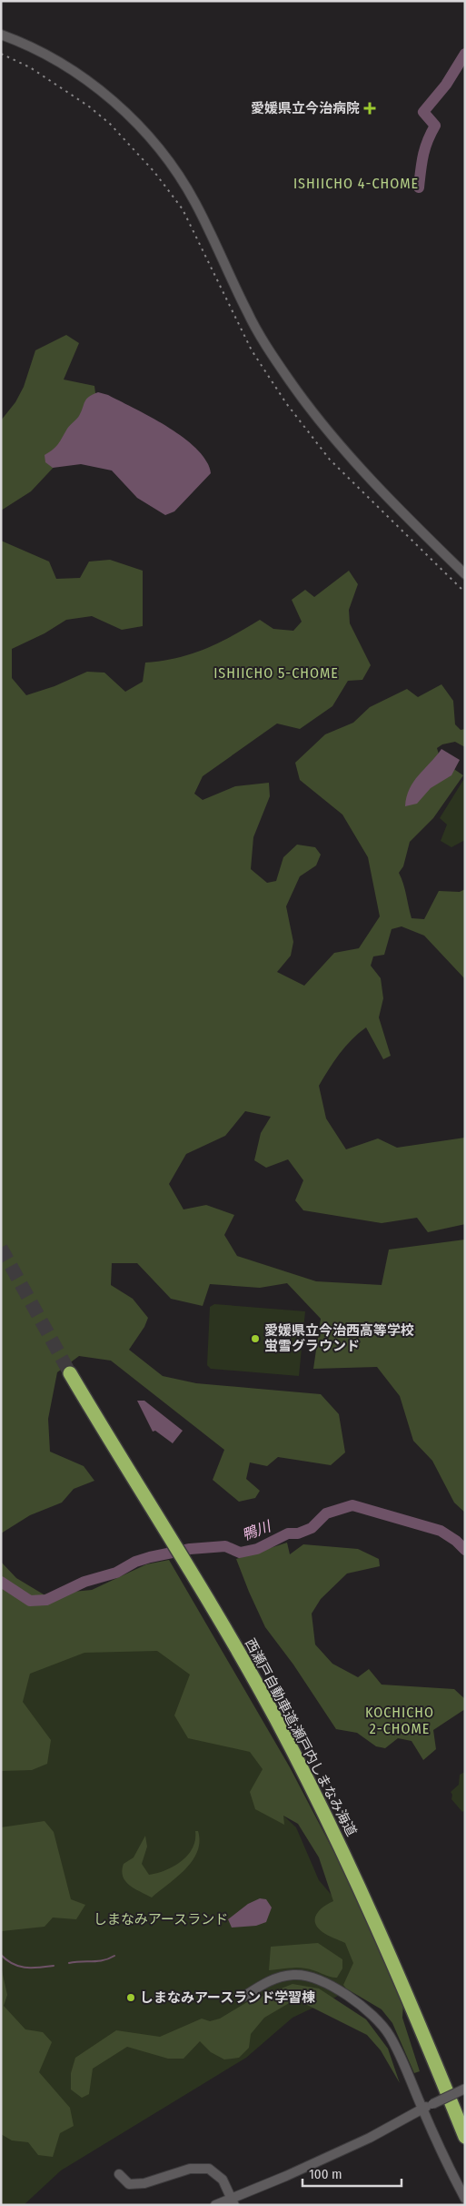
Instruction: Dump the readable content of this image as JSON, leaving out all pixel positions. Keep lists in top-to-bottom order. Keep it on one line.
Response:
{"streets":{"highway":["西瀬戸自動車道;瀬戸内しまなみ海道"]},"districts":["ISHIICHO 4-CHOME","ISHIICHO 5-CHOME","KOCHICHO 2-CHOME"],"water":["鴨川"],"parks":["しまなみアースランド"],"places":{"health":["愛媛県立今治病院"],"other":["愛媛県立今治西高等学校 蛍雪グラウンド","しまなみアースランド学習棟"]},"scale_bar":"100 m"}
